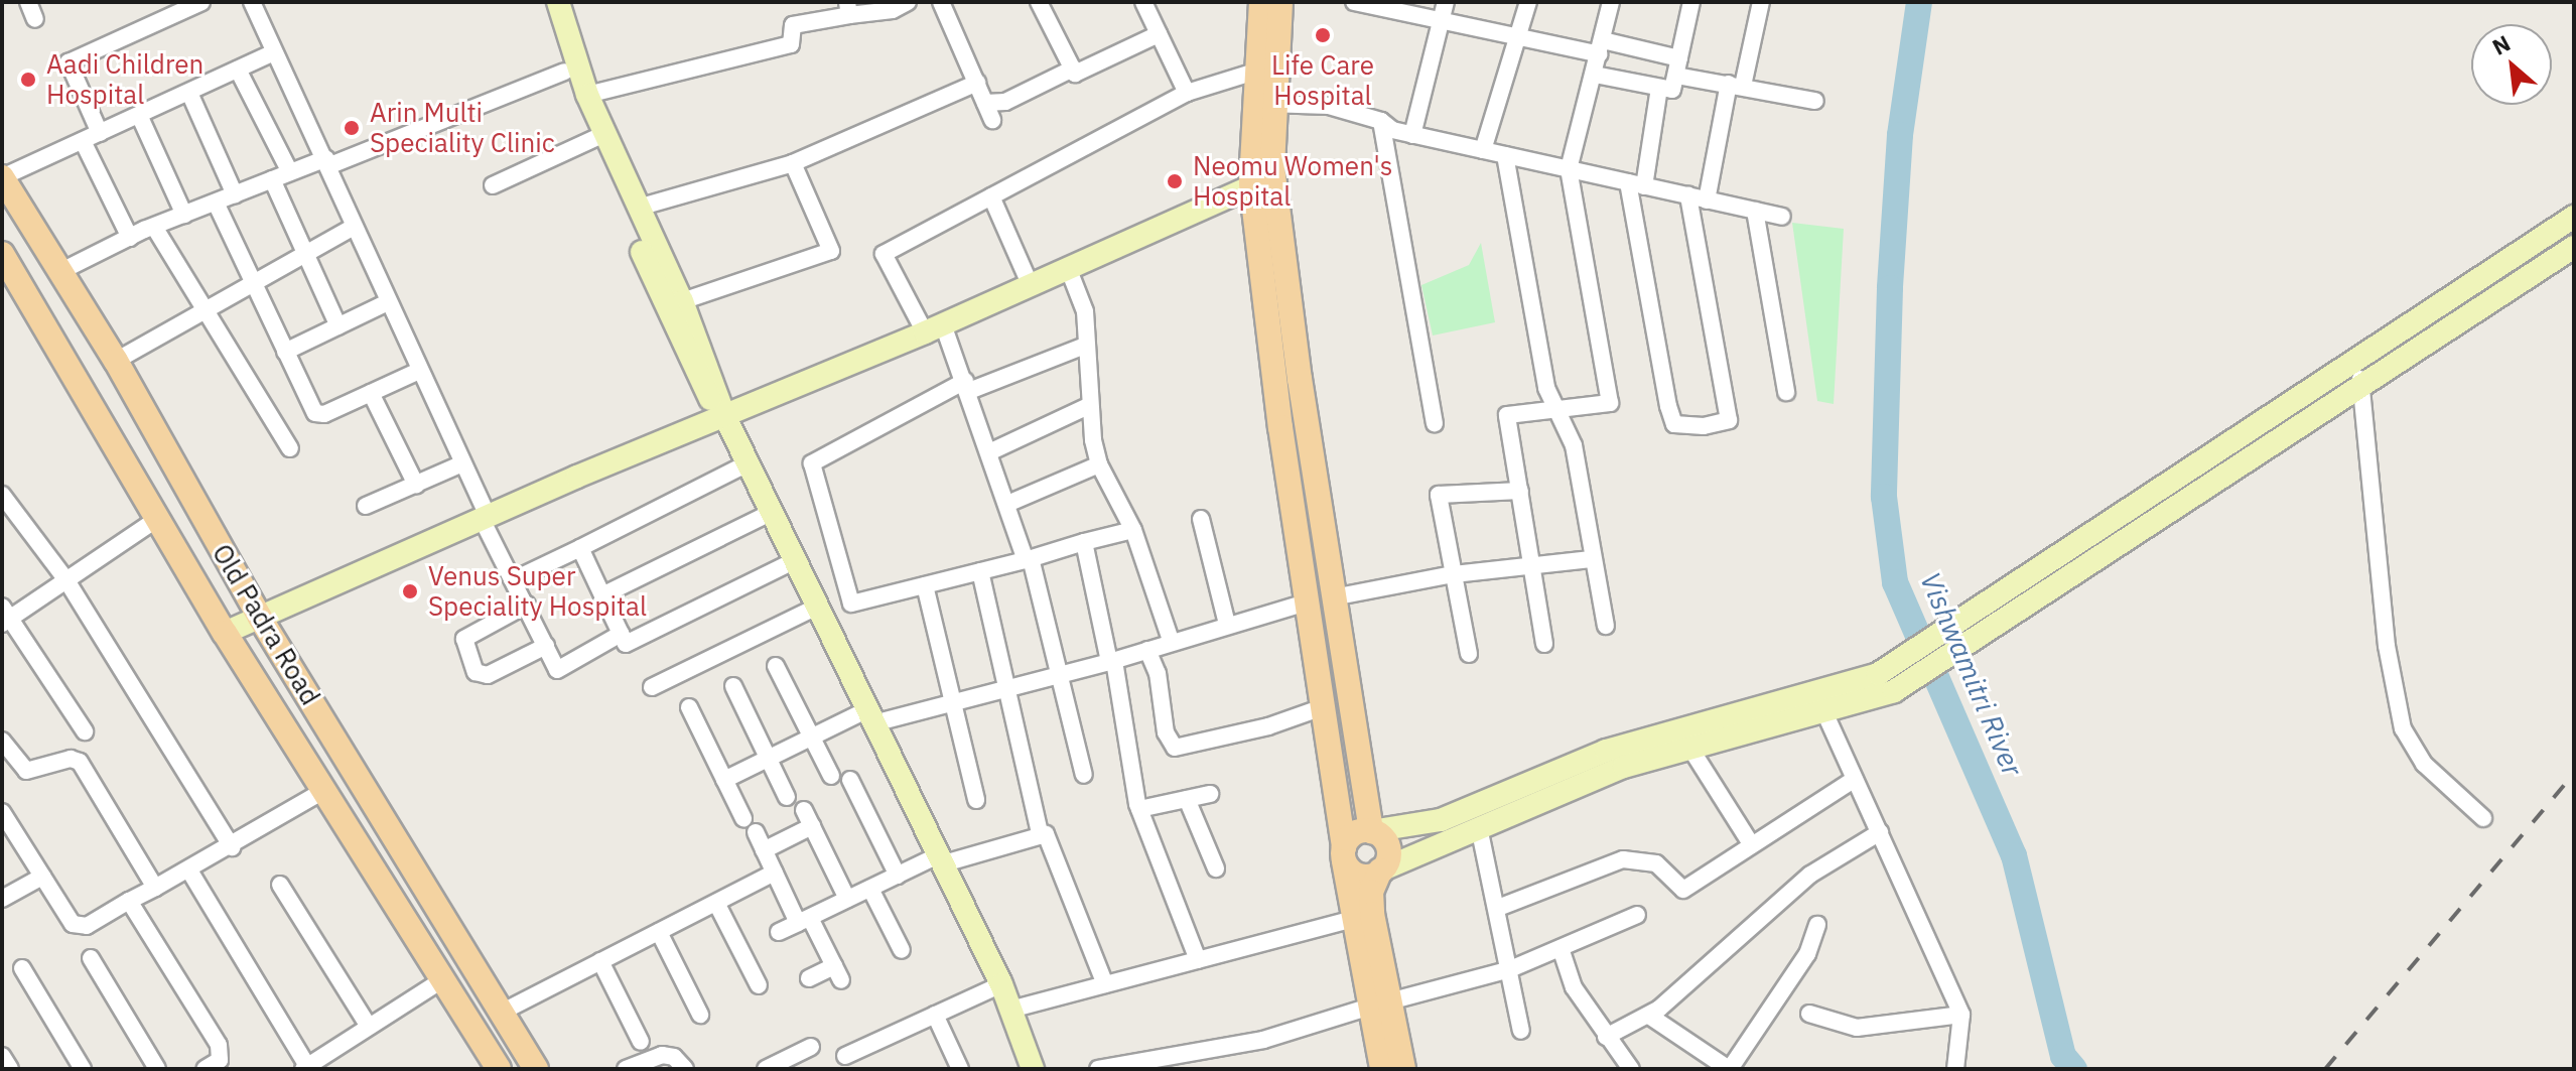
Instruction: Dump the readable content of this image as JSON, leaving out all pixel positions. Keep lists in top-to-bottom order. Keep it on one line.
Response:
{"streets":{"main road":["Old Padra Road"]},"water":["Vishwamitri River"],"places":["Life Care Hospital","Aadi Children Hospital","Arin Multi Speciality Clinic","Neomu Women's Hospital","Venus Super Speciality Hospital"],"north":"top left"}
